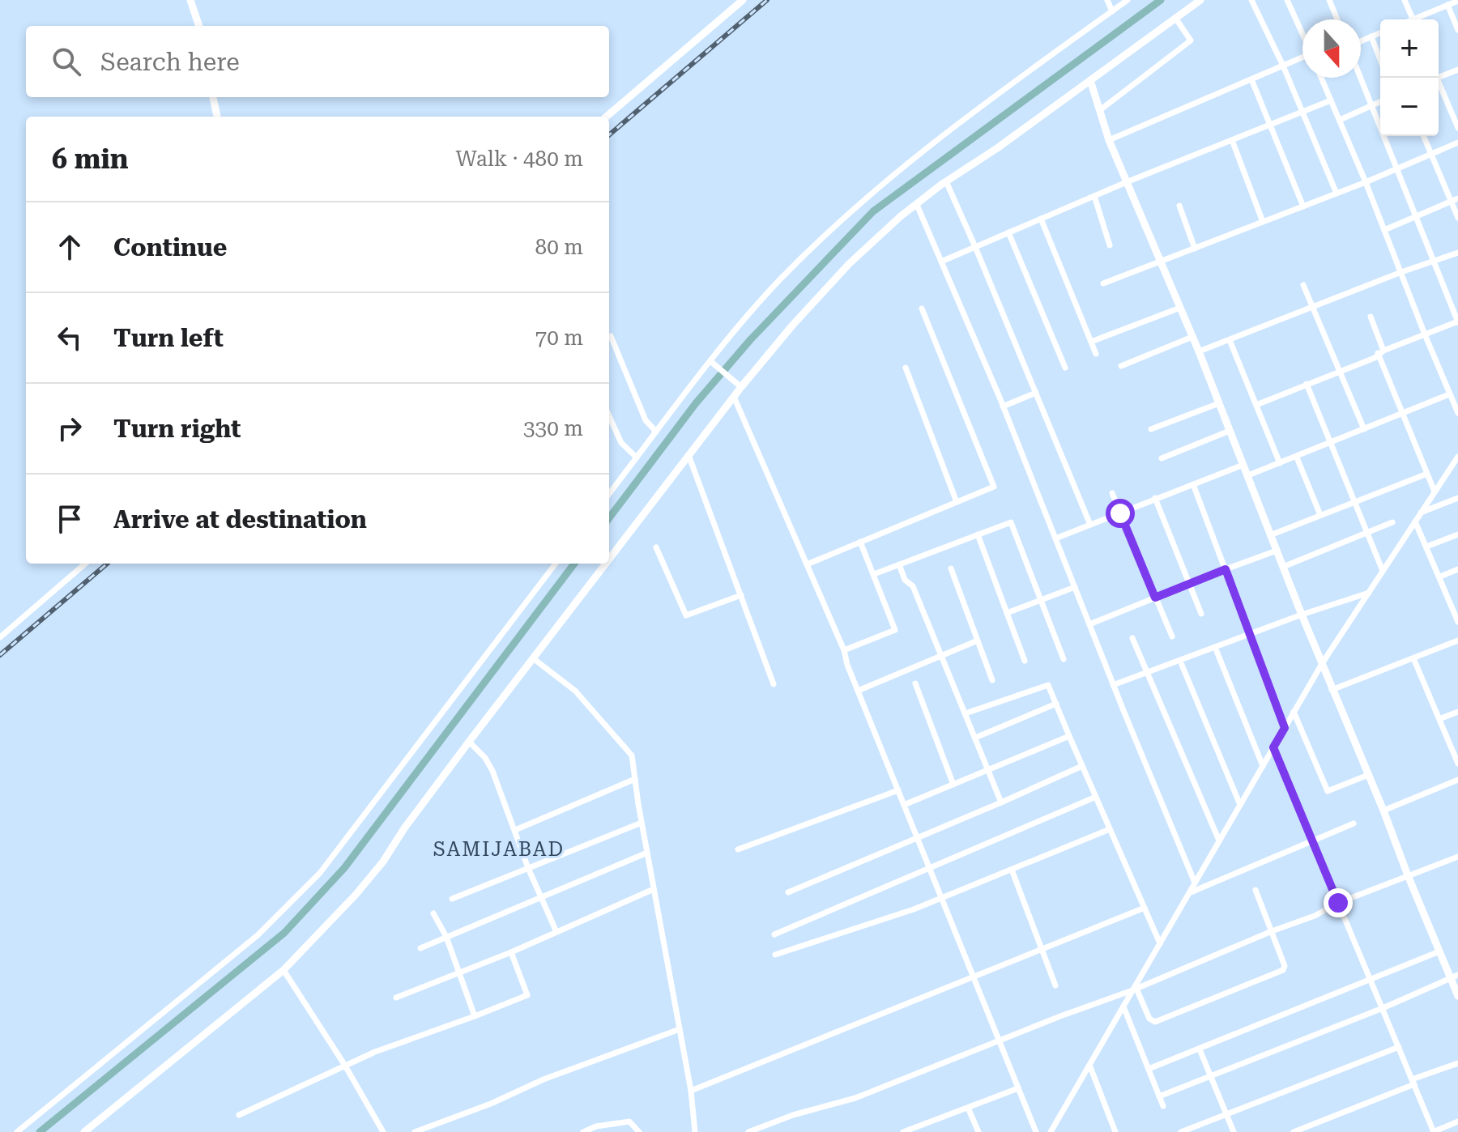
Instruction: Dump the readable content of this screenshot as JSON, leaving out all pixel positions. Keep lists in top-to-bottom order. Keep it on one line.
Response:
{"districts":["SAMIJABAD"],"north":"bottom","page":{"map_buttons":["+","−"],"search":"Search here","heading":["6 min","Walk · 480 m"],"list":[["Continue","80 m"],["Turn left","70 m"],["Turn right","330 m"],"Arrive at destination"]}}
